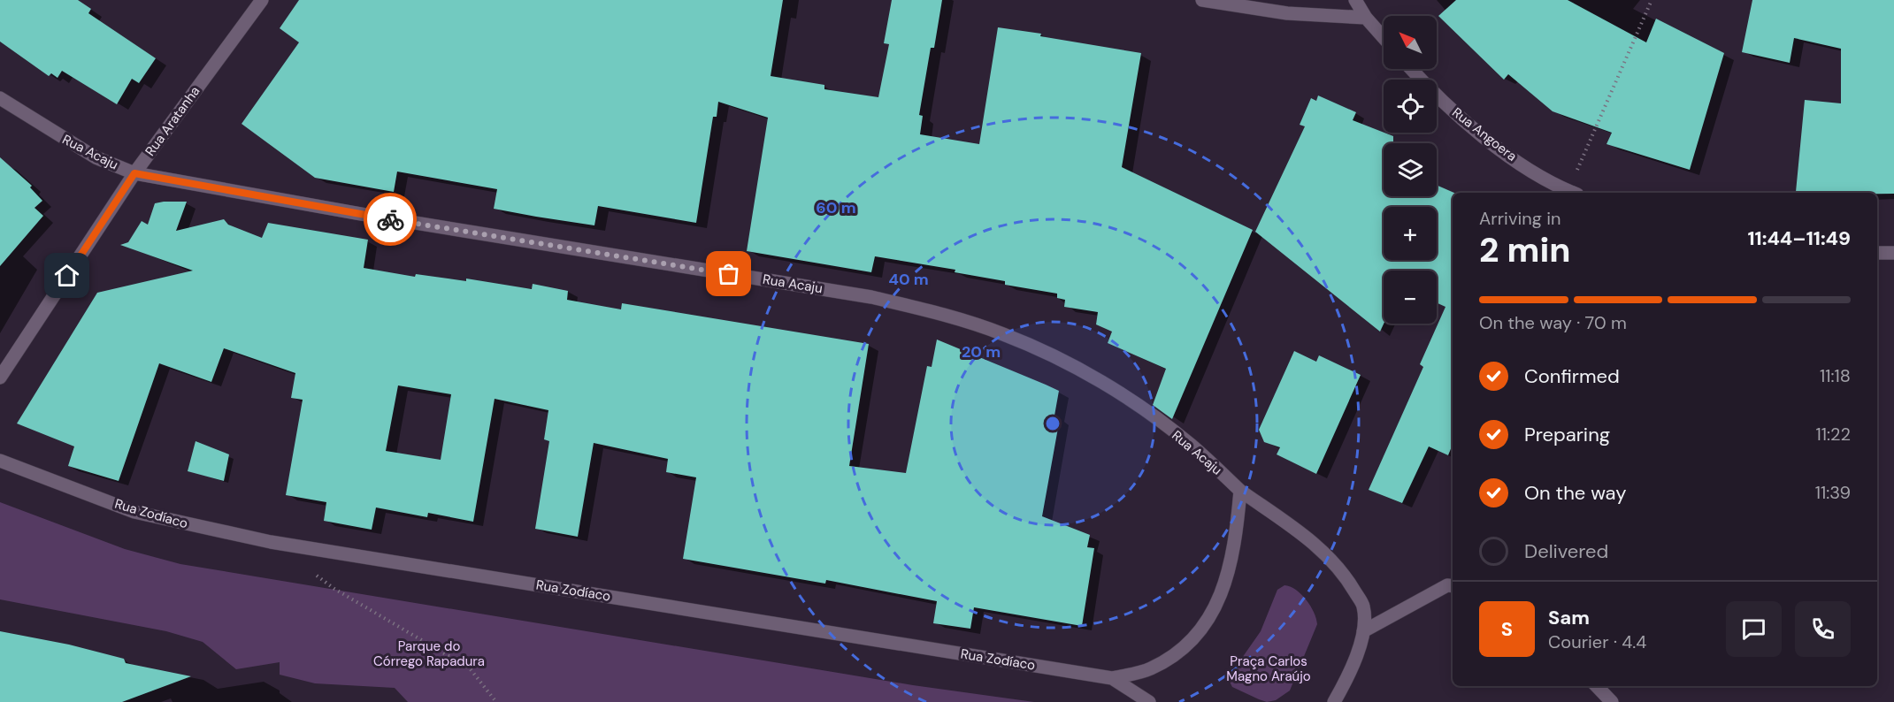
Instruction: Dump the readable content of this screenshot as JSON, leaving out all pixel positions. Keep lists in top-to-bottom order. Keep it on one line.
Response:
{"streets":{"street":["Rua Aratanha","Rua Angoera","Rua Acaju","Rua Zodíaco"]},"crossings":[["Rua Aratanha","Rua Acaju"]],"parks":["Parque do Córrego Rapadura","Praça Carlos Magno Araújo"],"north":"top left","page":{"map_buttons":["+","−"],"heading":["2 min","Arriving in","11:44–11:49"],"panel":["Sam","Courier · 4.4"],"bar":"On the way · 70 m","list":[["Confirmed","11:18"],["Preparing","11:22"],["On the way","11:39"],"Delivered"],"round":"S"},"rings":["60 m","40 m","20 m"]}
